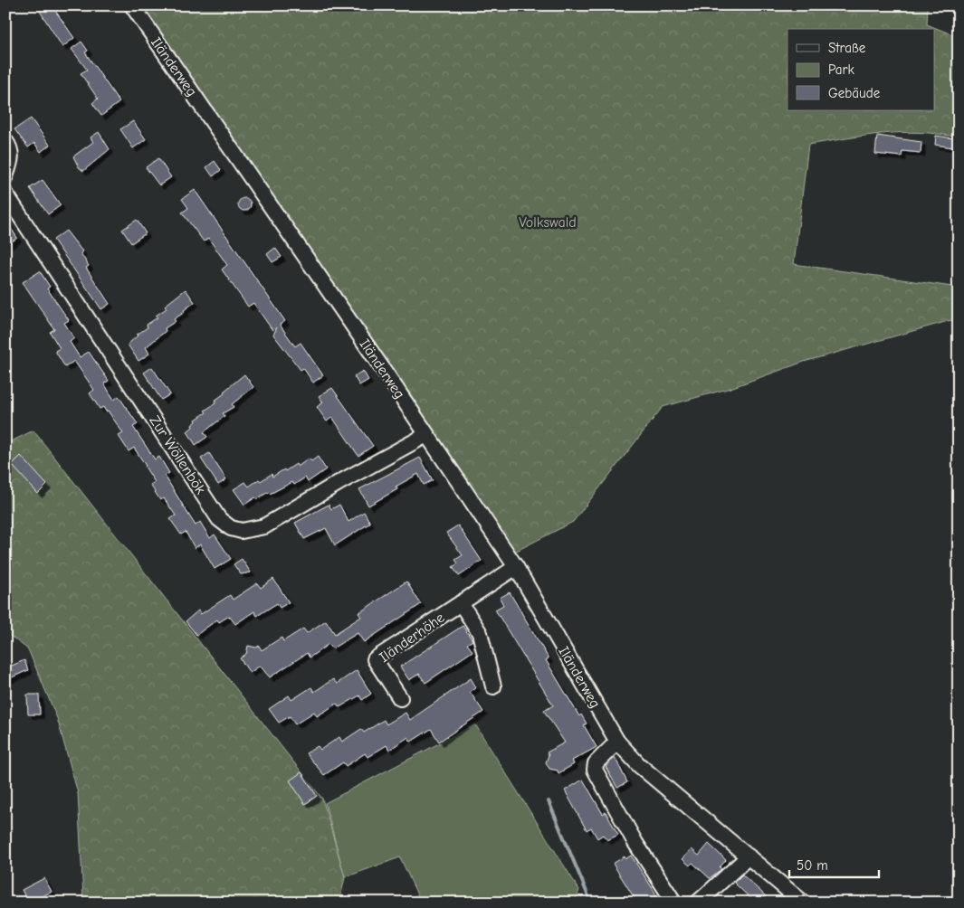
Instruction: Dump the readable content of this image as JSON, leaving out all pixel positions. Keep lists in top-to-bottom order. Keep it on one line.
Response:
{"streets":{"street":["Iländerweg","Zur Wöllenbök","Iländerhöhe"]},"crossings":[["Iländerweg","Zur Wöllenbök"],["Iländerweg","Iländerhöhe"]],"parks":["Volkswald"],"legend":["Straße","Park","Gebäude"],"scale_bar":"50 m"}
